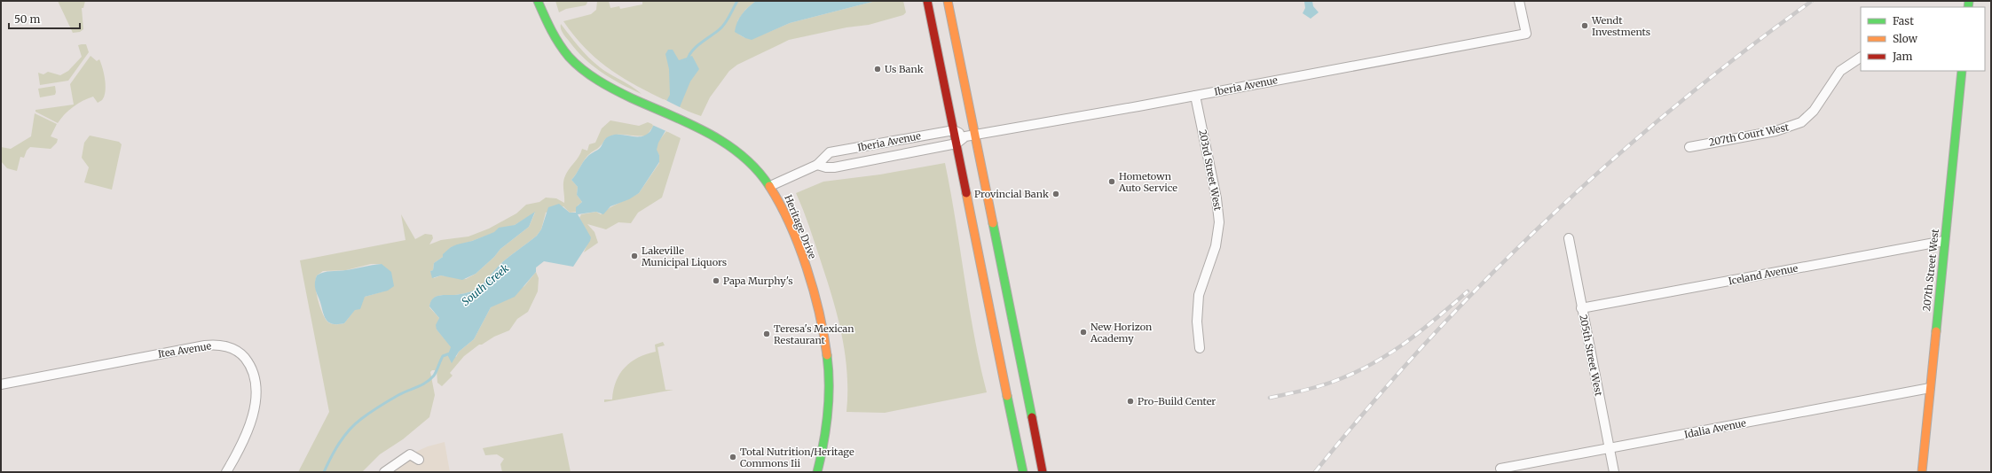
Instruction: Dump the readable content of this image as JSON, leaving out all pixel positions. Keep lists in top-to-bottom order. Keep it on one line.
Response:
{"streets":{"street":["Iberia Avenue","207th Court West","203rd Street West","Heritage Drive","207th Street West","Iceland Avenue","Itea Avenue","205th Street West","Idalia Avenue"]},"crossings":[["Iberia Avenue","203rd Street West"],["Iberia Avenue","Heritage Drive"],["207th Street West","Iceland Avenue"],["207th Street West","Idalia Avenue"],["Iceland Avenue","205th Street West"],["205th Street West","Idalia Avenue"]],"water":["South Creek"],"places":["Wendt Investments","Us Bank","Hometown Auto Service","Provincial Bank","Lakeville Municipal Liquors","Papa Murphy's","New Horizon Academy","Teresa's Mexican Restaurant","Pro-Build Center","Total Nutrition/Heritage Commons Iii"],"legend":["Fast","Slow","Jam"],"scale_bar":"50 m"}
